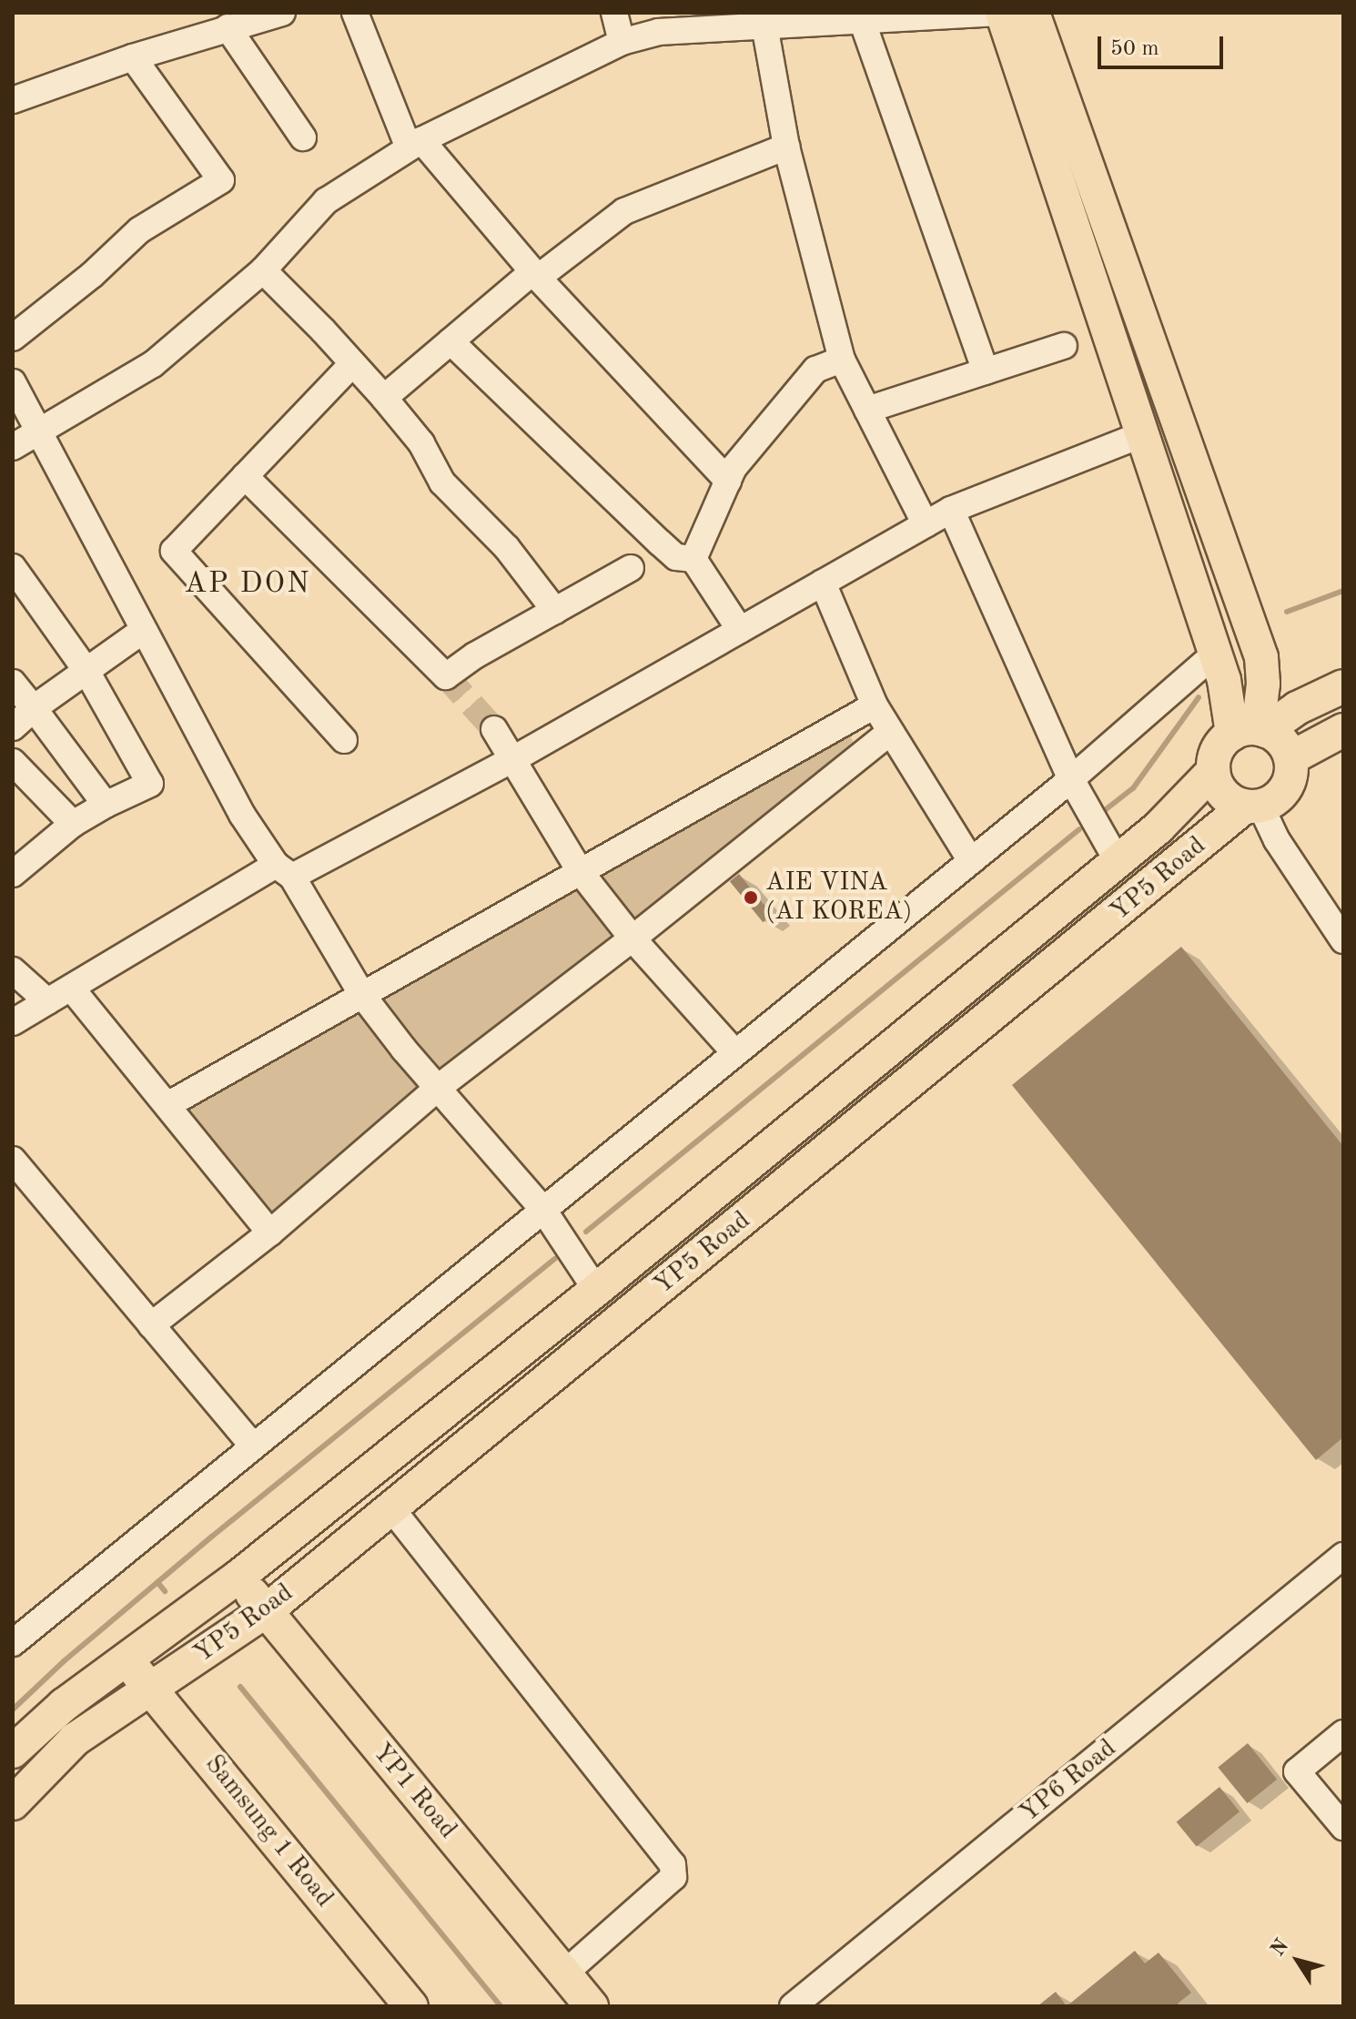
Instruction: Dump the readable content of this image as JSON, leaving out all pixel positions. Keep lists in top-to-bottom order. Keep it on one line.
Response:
{"streets":{"main road":["YP5 Road","YP1 Road","Samsung 1 Road"],"street":["YP6 Road"]},"crossings":[["YP5 Road","YP1 Road"],["YP5 Road","Samsung 1 Road"]],"districts":["AP DON"],"places":["AIE VINA (AI KOREA)"],"scale_bar":"50 m","north":"top left"}
